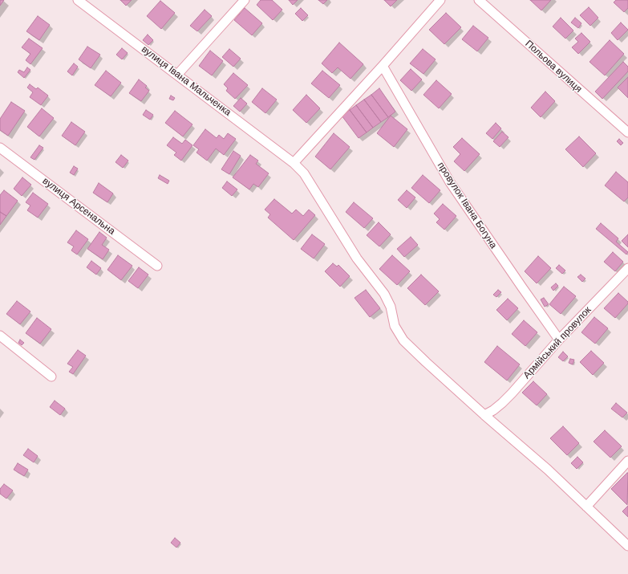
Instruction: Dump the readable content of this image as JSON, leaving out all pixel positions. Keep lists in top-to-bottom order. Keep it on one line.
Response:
{"streets":{"street":["Польова вулиця","вулиця Івана Мальченка","провулок Івана Богуна","вулиця Арсенальна","Армійський провулок"]},"crossings":[["вулиця Івана Мальченка","Армійський провулок"],["провулок Івана Богуна","Армійський провулок"]]}
